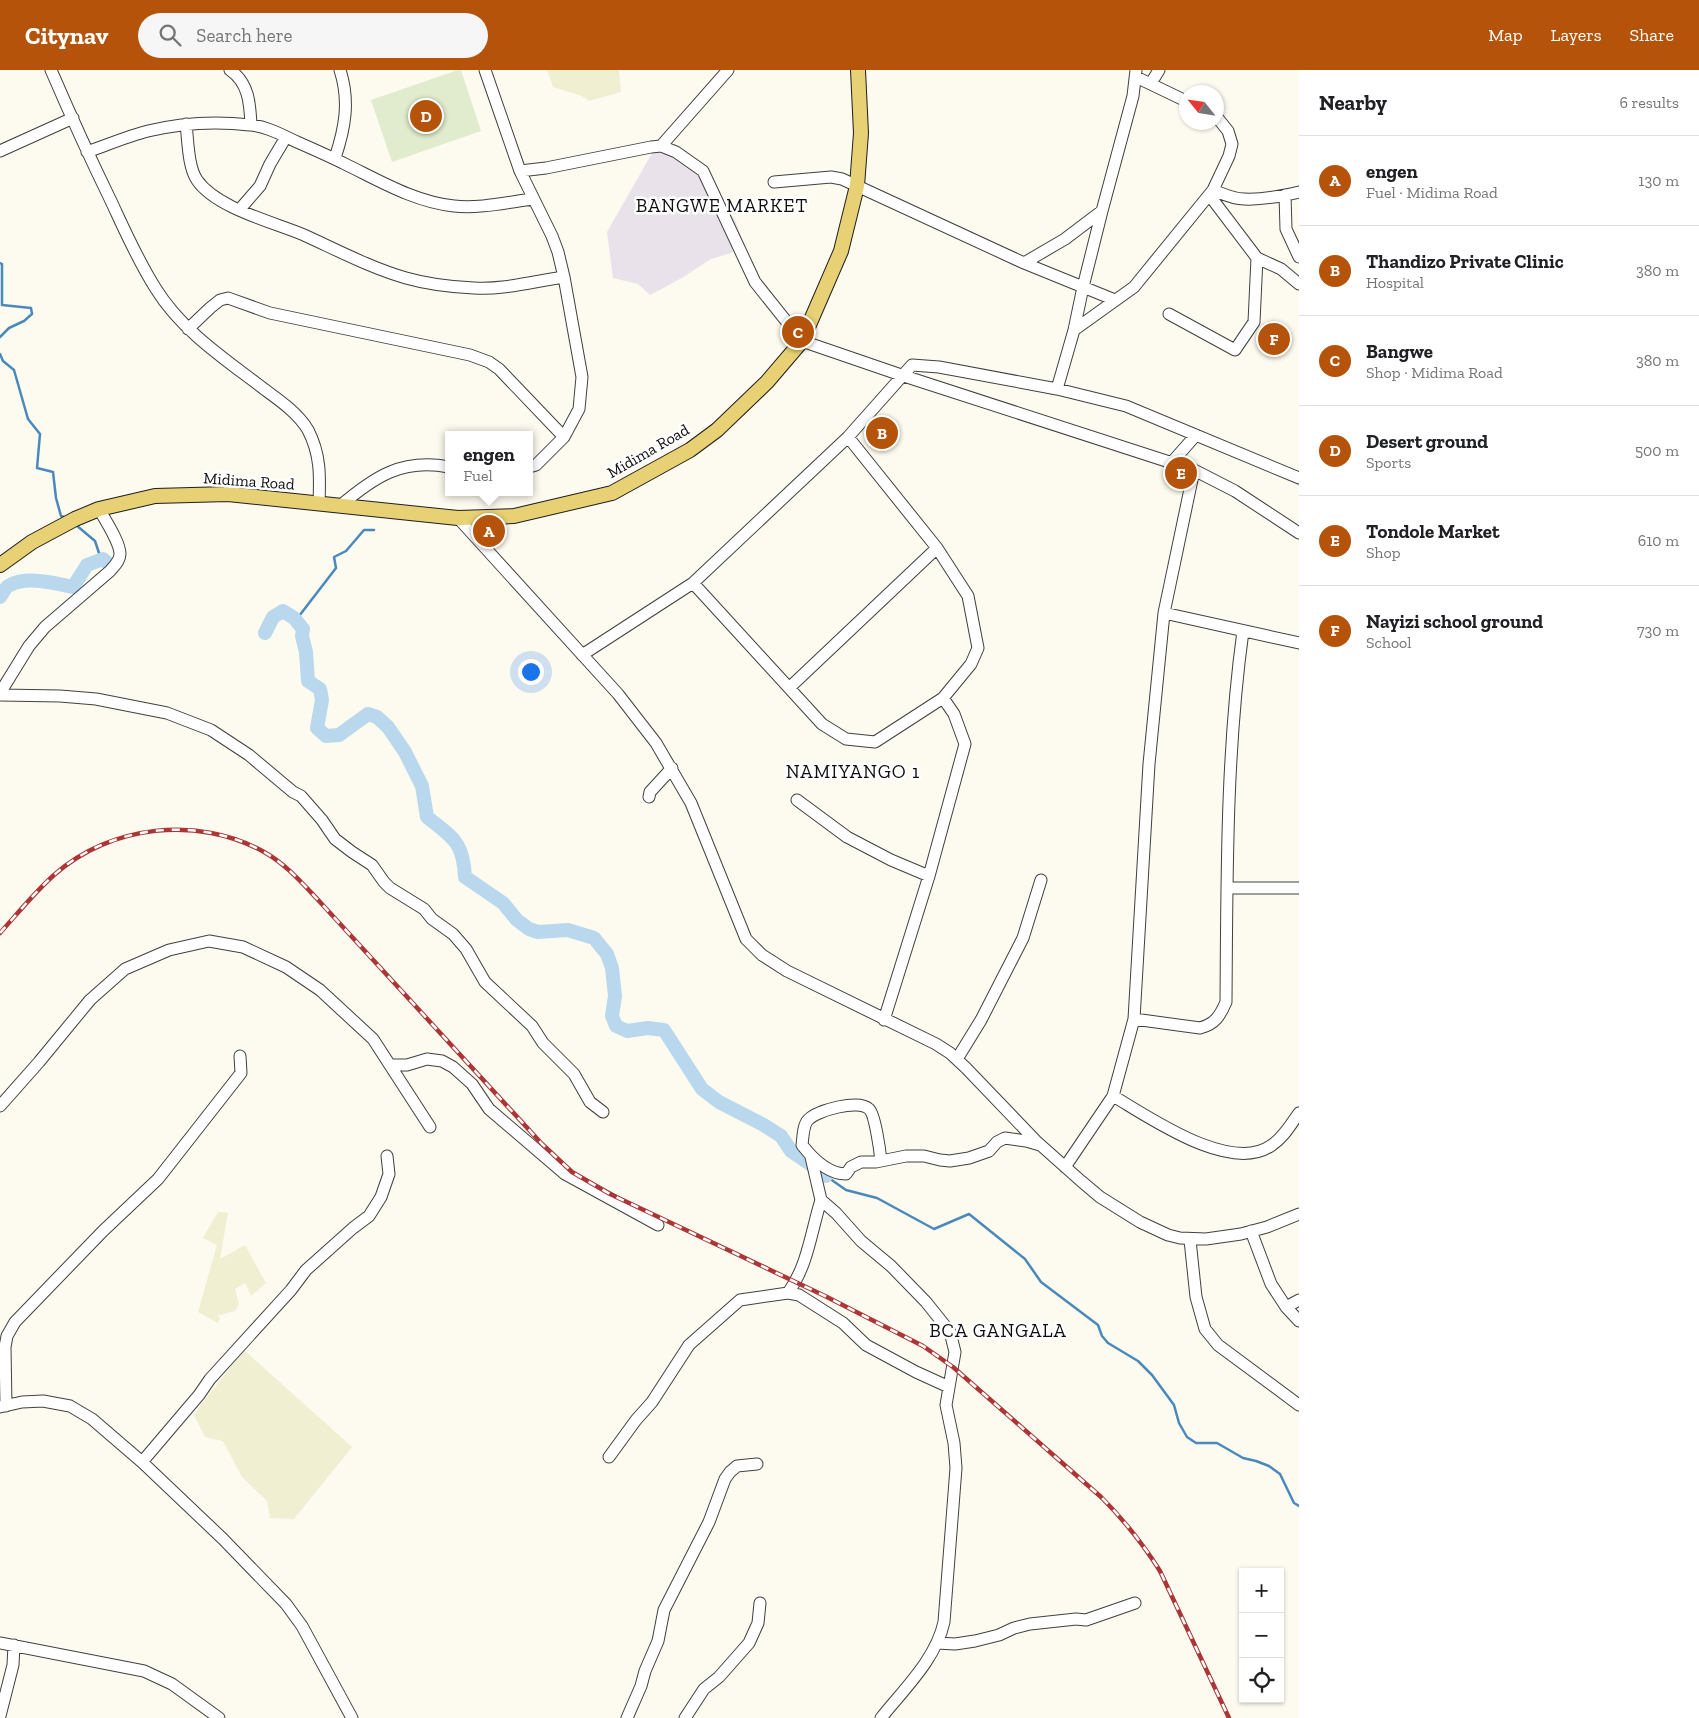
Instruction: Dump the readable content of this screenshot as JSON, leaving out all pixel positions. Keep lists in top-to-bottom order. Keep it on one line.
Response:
{"streets":{"main road":["Midima Road"]},"districts":["BANGWE MARKET","NAMIYANGO 1","BCA GANGALA"],"north":"top left","page":{"header":"Citynav","search":"Search here","nav":["Map","Layers","Share"],"heading":["Nearby","6 results"],"pins":["D","C","F","B","E","A"],"list":[{"mark":"A","name":"engen","note":"Fuel · Midima Road","value":"130 m"},{"mark":"B","name":"Thandizo Private Clinic","note":"Hospital","value":"380 m"},{"mark":"C","name":"Bangwe","note":"Shop · Midima Road","value":"380 m"},{"mark":"D","name":"Desert ground","note":"Sports","value":"500 m"},{"mark":"E","name":"Tondole Market","note":"Shop","value":"610 m"},{"mark":"F","name":"Nayizi school ground","note":"School","value":"730 m"}],"popup":["engen","Fuel"],"map_buttons":["+","−"]}}
